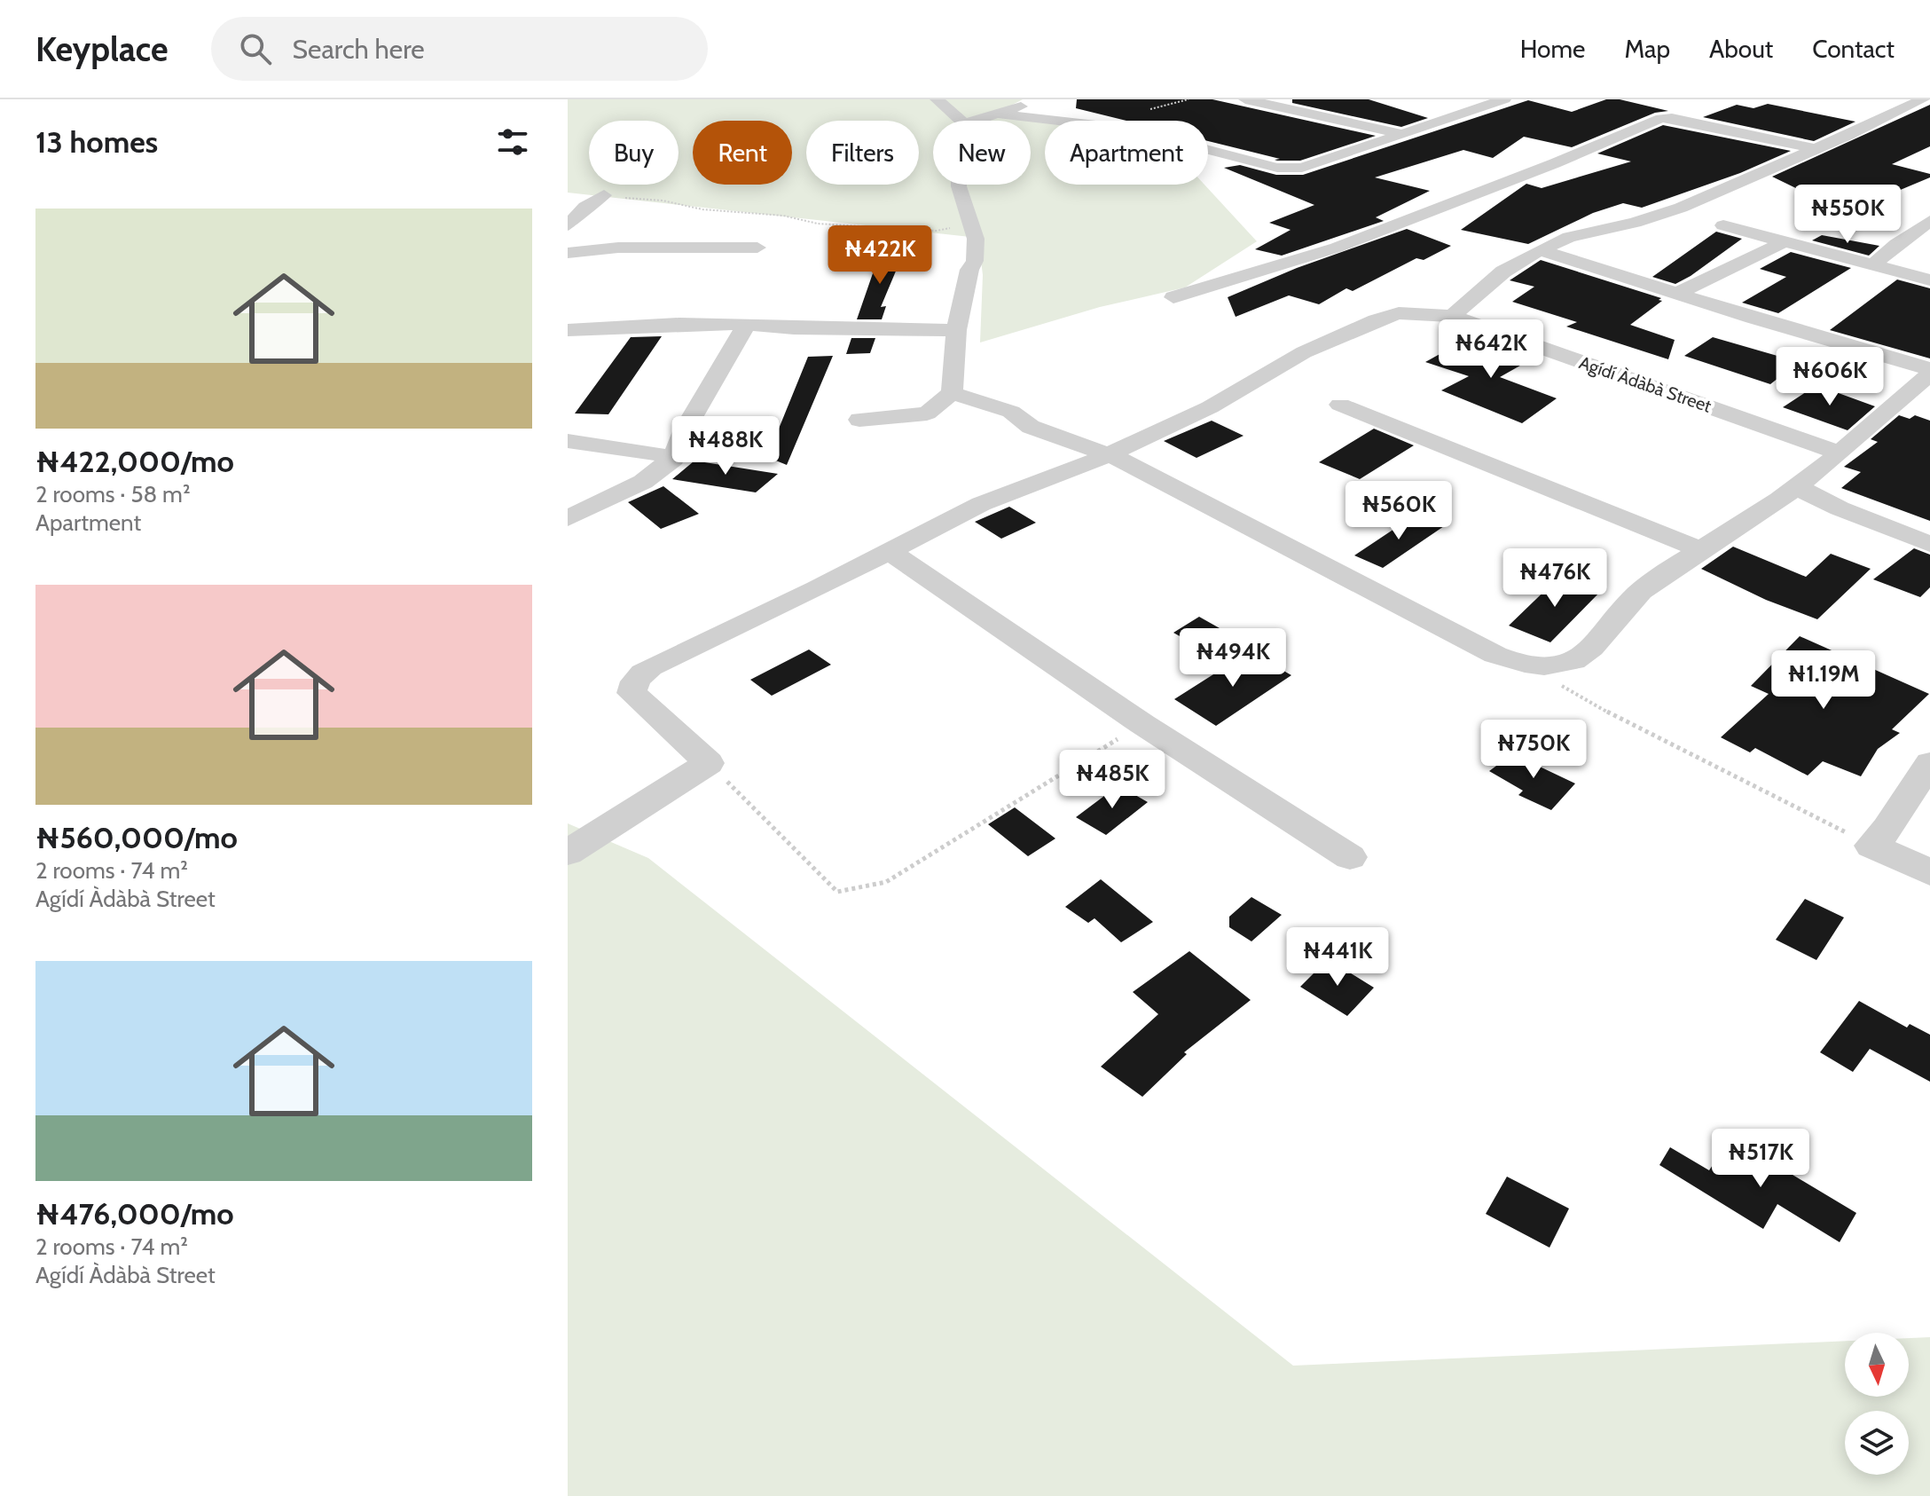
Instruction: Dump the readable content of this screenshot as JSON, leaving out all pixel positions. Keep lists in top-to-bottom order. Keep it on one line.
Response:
{"streets":{"street":["Agídí Àdàbà Street"]},"north":"bottom","page":{"header":"Keyplace","search":"Search here","nav":["Home","Map","About","Contact"],"heading":"13 homes","chip":["Buy","Rent","Filters","New","Apartment"],"list":[{"name":"₦422,000/mo","note":"2 rooms · 58 m² · Apartment"},{"name":"₦560,000/mo","note":"2 rooms · 74 m² · Agídí Àdàbà Street"},{"name":"₦476,000/mo","note":"2 rooms · 74 m² · Agídí Àdàbà Street"}],"price":["₦550K","₦422K","₦642K","₦606K","₦488K","₦560K","₦476K","₦494K","₦1.19M","₦750K","₦485K","₦441K","₦517K"]}}
